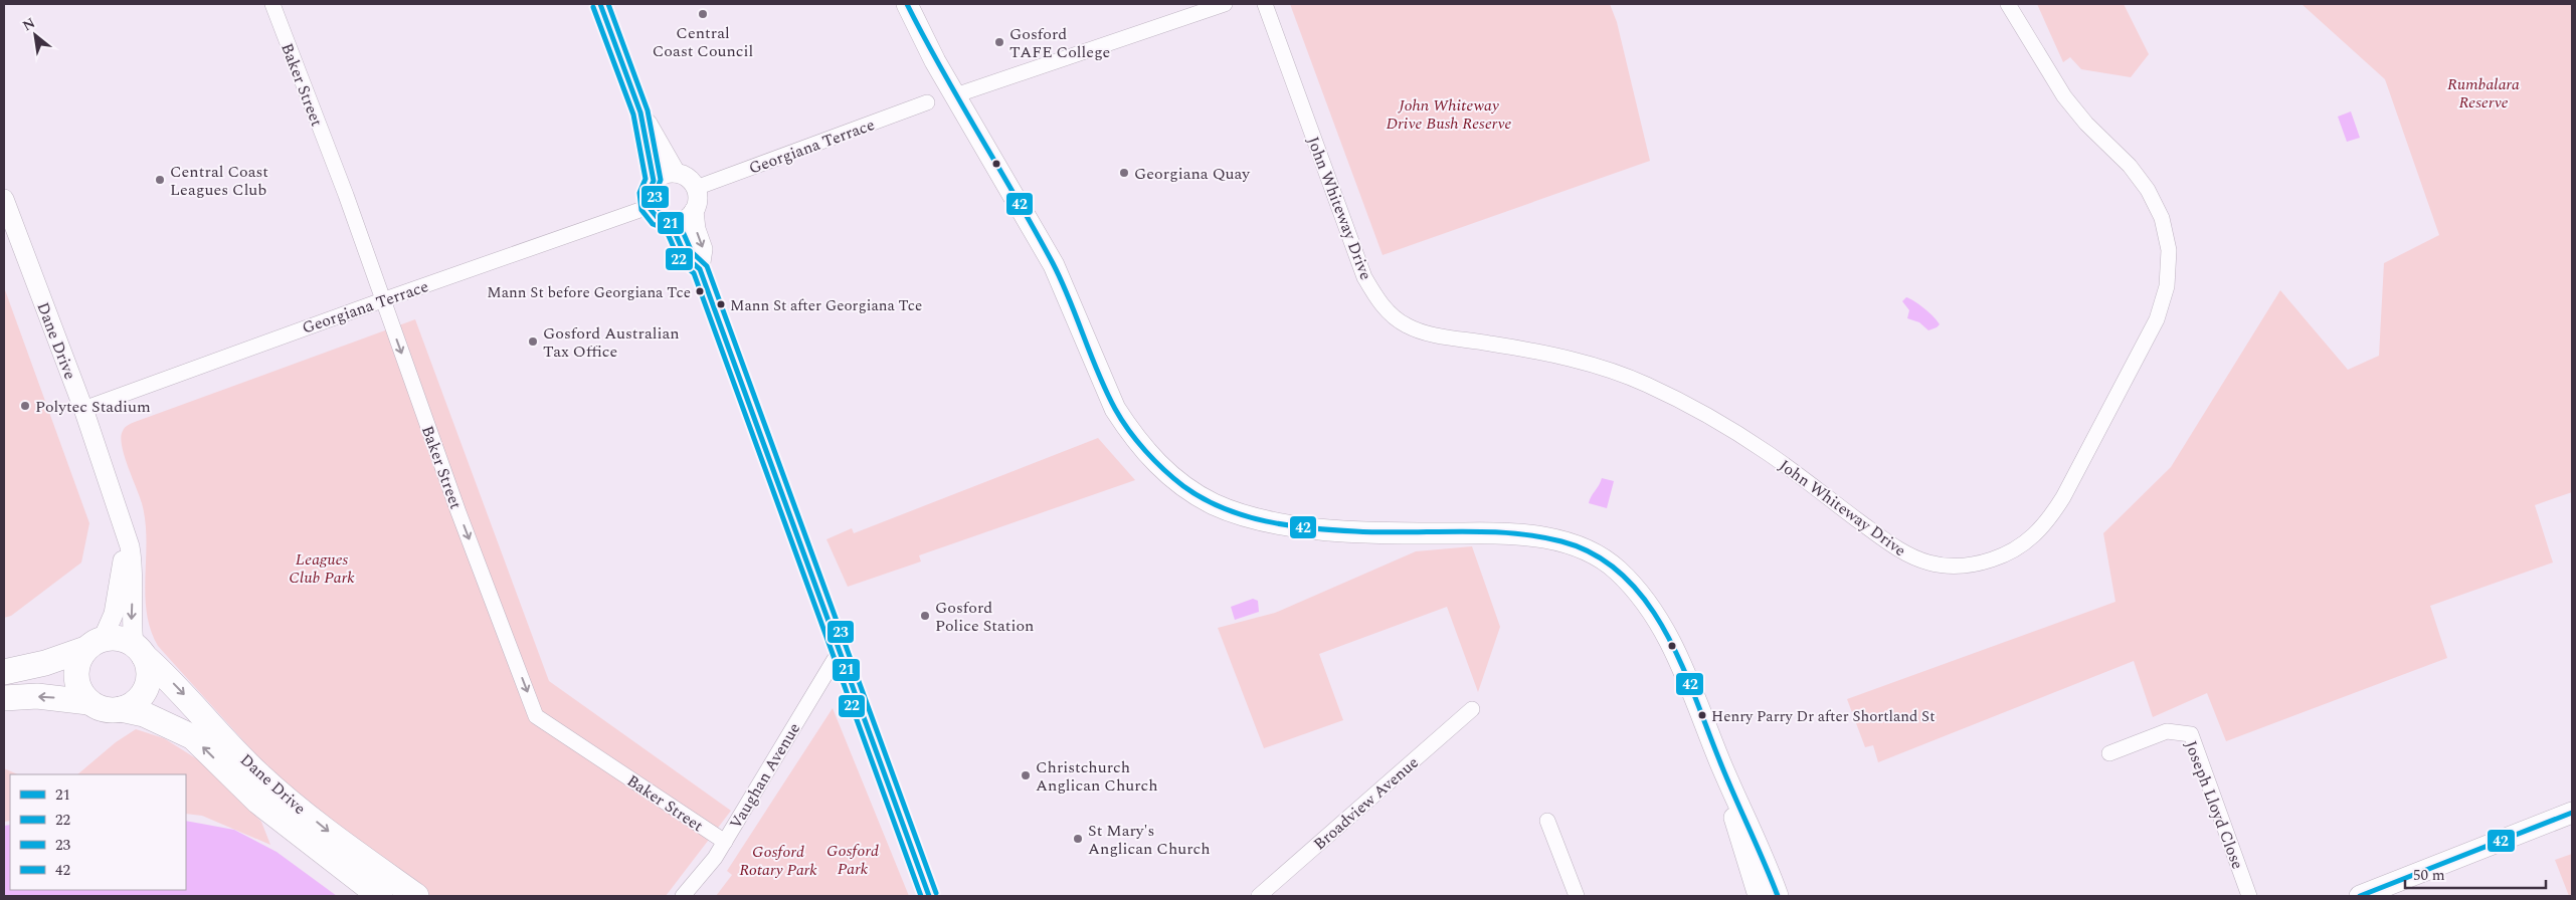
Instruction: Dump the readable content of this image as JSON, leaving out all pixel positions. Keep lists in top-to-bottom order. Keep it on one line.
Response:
{"streets":{"highway":["Dane Drive"],"street":["Baker Street","Georgiana Terrace","John Whiteway Drive","Vaughan Avenue","Broadview Avenue","Joseph Lloyd Close"]},"crossings":[["Baker Street","Georgiana Terrace"],["Baker Street","Vaughan Avenue"],["Georgiana Terrace","Dane Drive"]],"one_way":["Baker Street"],"parks":["Rumbalara Reserve","John Whiteway Drive Bush Reserve","Leagues Club Park","Gosford Park","Gosford Rotary Park"],"places":["Central Coast Council","Gosford TAFE College","Georgiana Quay","Central Coast Leagues Club","Mann St before Georgiana Tce","Mann St after Georgiana Tce","Gosford Australian Tax Office","Polytec Stadium","Gosford Police Station","Henry Parry Dr after Shortland St","Christchurch Anglican Church","St Mary's Anglican Church"],"lines":["transit line 21","transit line 23","transit line 42","transit line 22"],"legend":["21","22","23","42"],"scale_bar":"50 m","north":"top left"}
